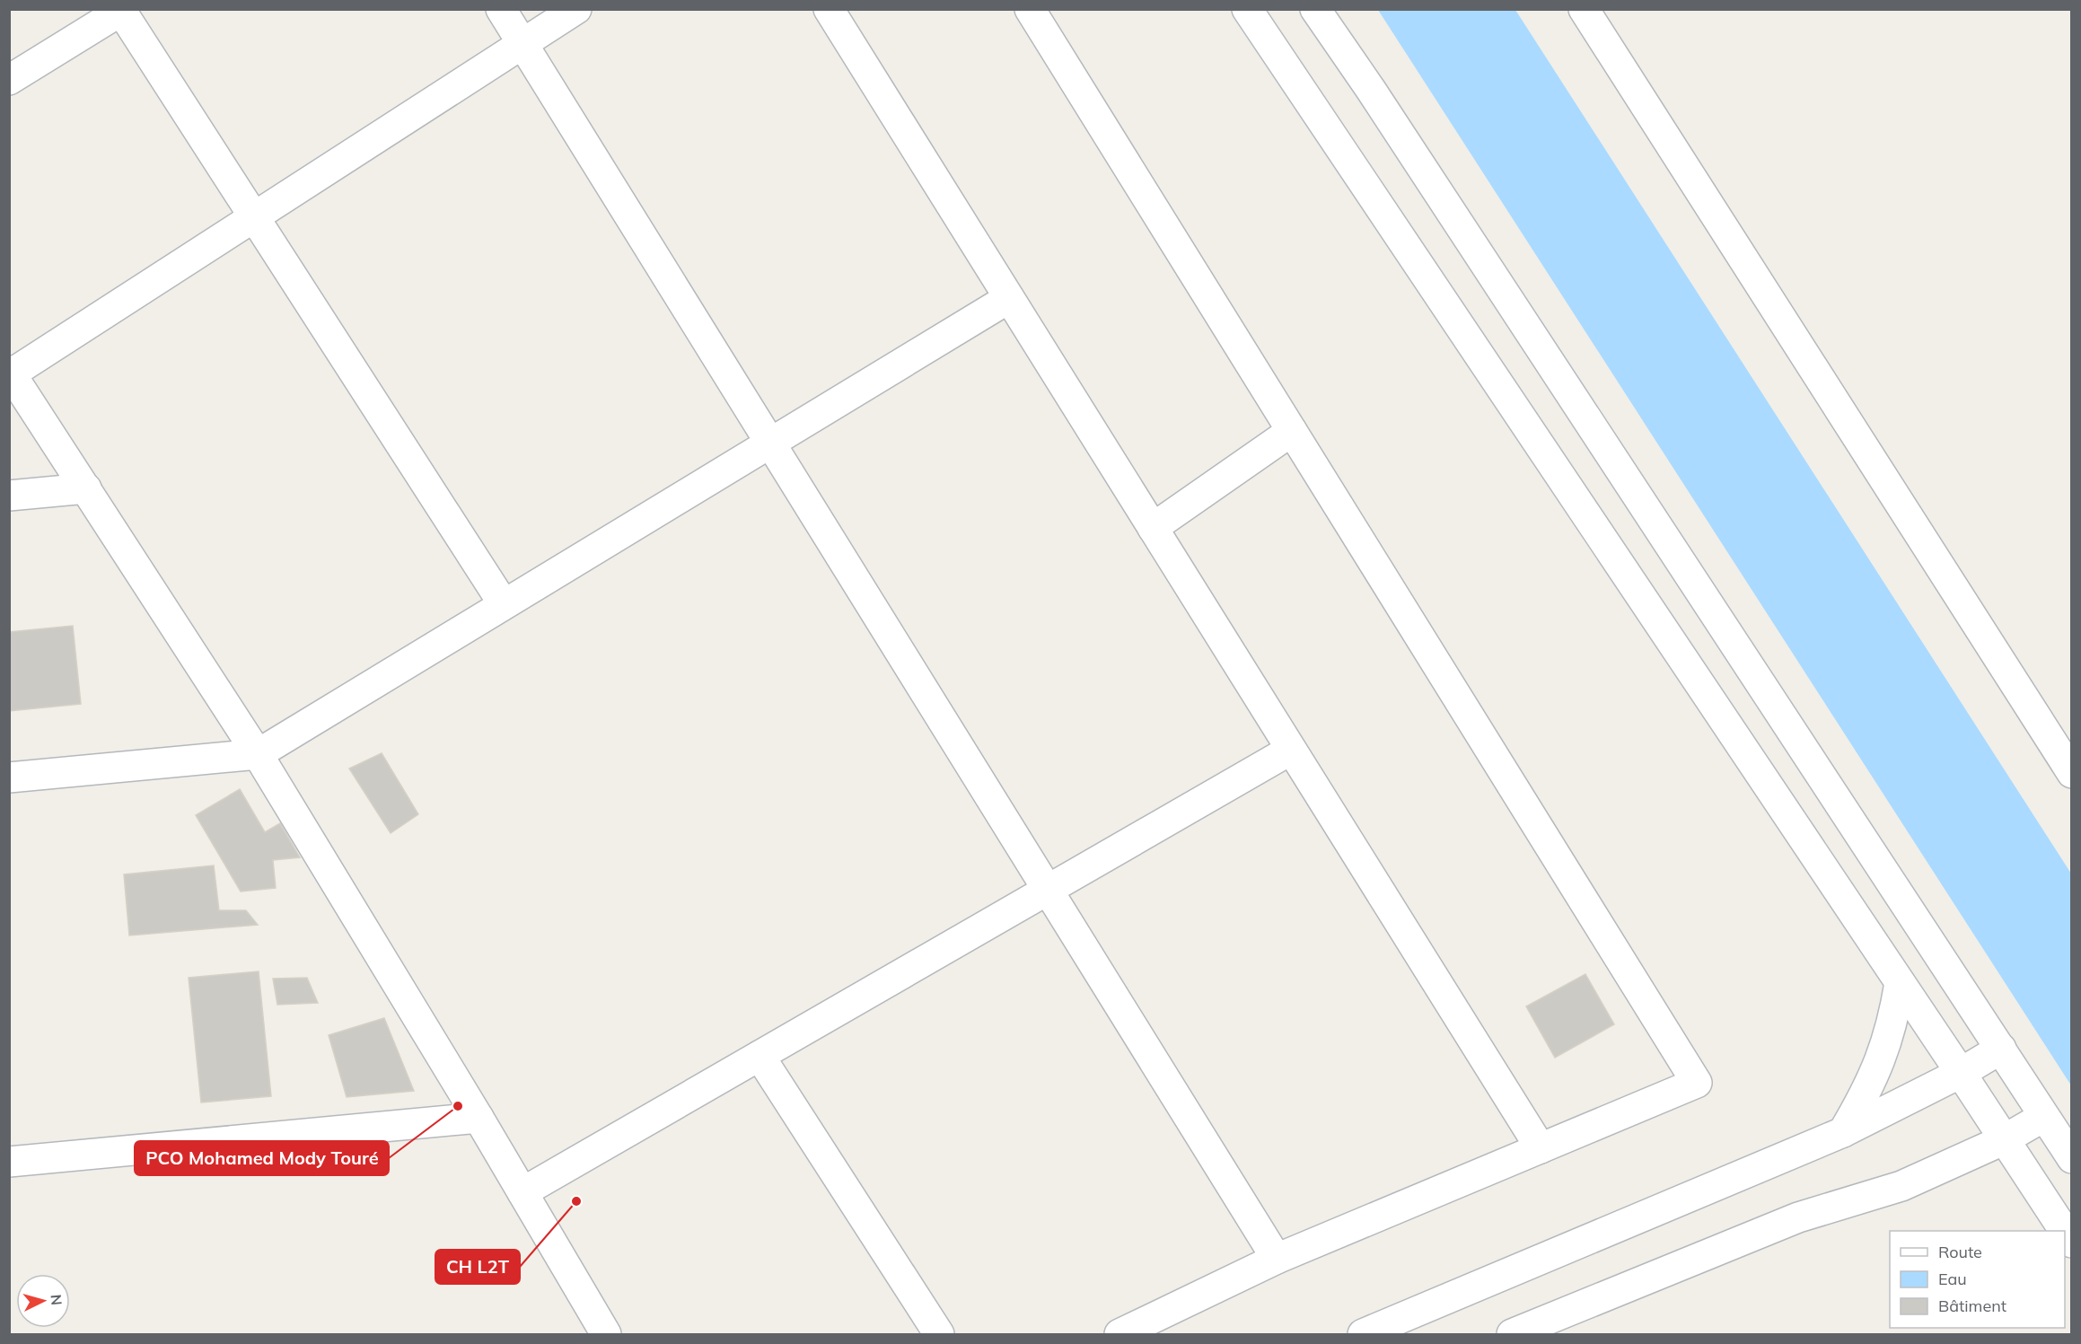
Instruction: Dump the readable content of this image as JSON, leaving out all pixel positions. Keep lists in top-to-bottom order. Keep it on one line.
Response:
{"places":["PCO Mohamed Mody Touré","CH L2T"],"legend":["Route","Eau","Bâtiment"],"north":"right"}
